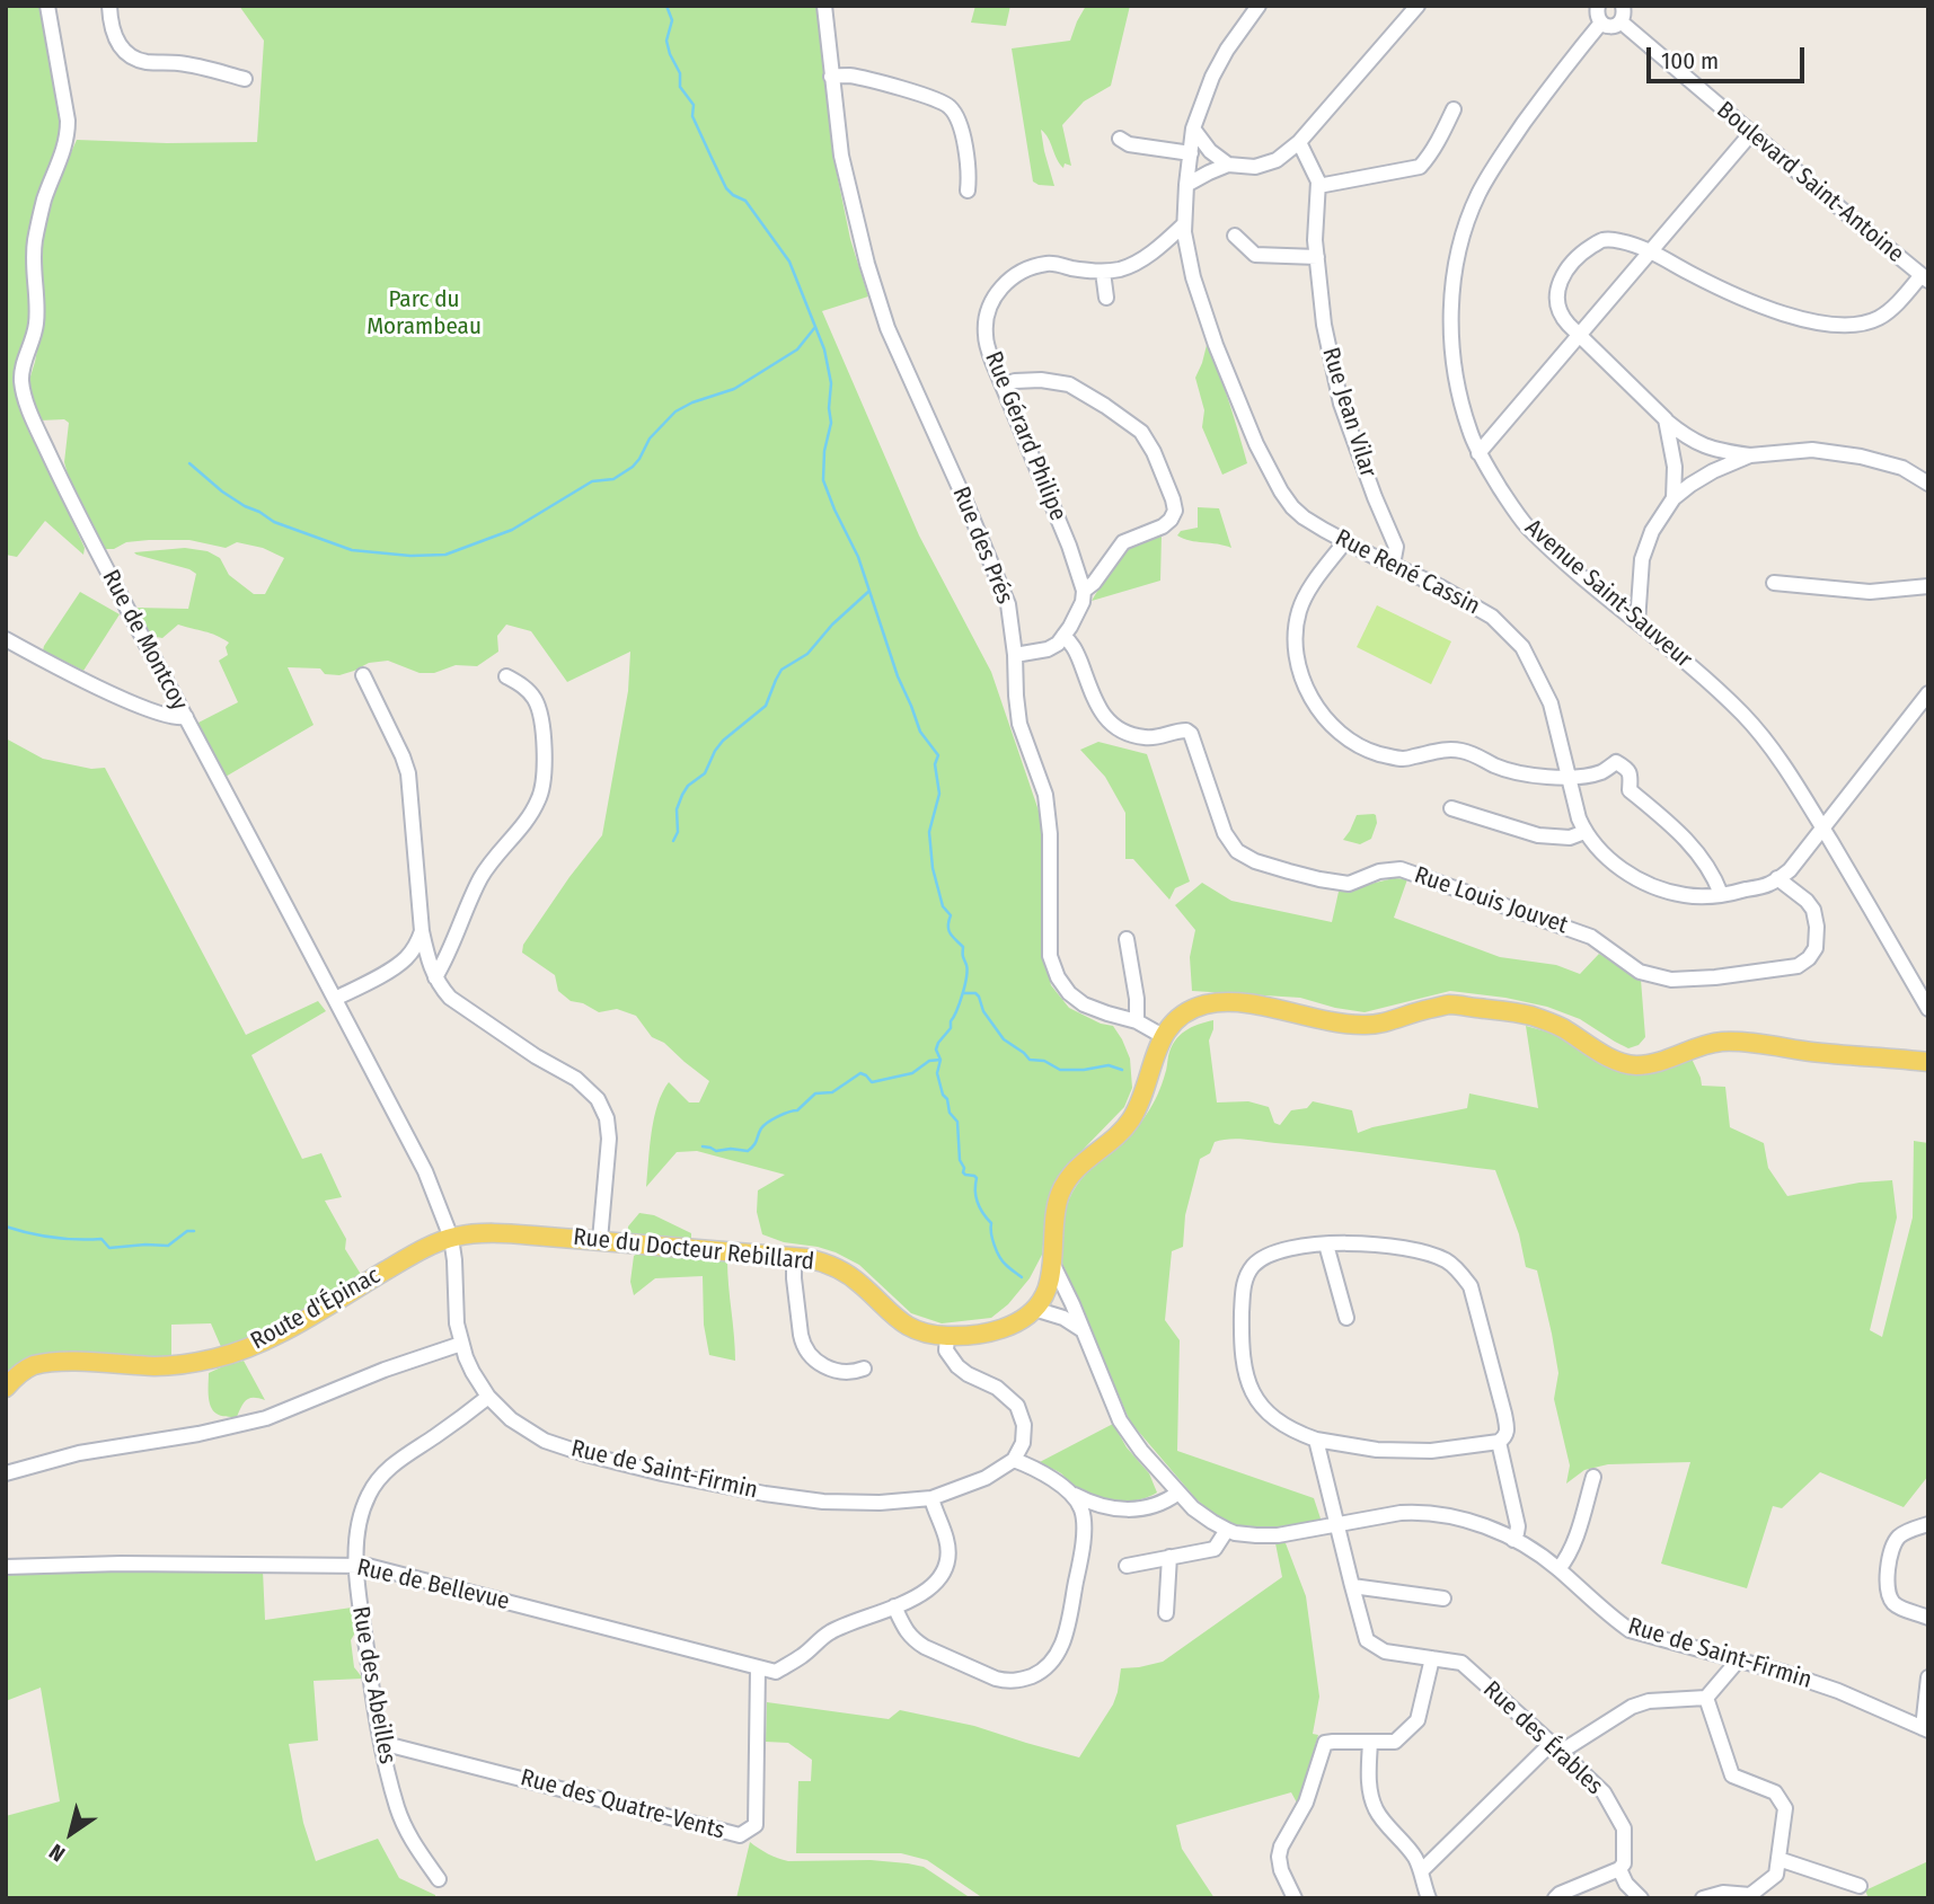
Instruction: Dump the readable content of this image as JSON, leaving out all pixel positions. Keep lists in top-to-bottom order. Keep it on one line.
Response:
{"streets":{"main road":["Rue du Docteur Rebillard","Route d'Épinac"],"street":["Boulevard Saint-Antoine","Rue Jean Vilar","Rue Gérard Philipe","Rue des Prés","Rue René Cassin","Avenue Saint-Sauveur","Rue de Montcoy","Rue Louis Jouvet","Rue de Saint-Firmin","Rue de Bellevue","Rue des Abeilles","Rue des Érables","Rue des Quatre-Vents"]},"crossings":[["Rue Jean Vilar","Rue René Cassin"],["Rue Gérard Philipe","Rue René Cassin"],["Rue René Cassin","Avenue Saint-Sauveur"],["Rue René Cassin","Rue Louis Jouvet"],["Rue de Montcoy","Route d'Épinac"],["Rue de Montcoy","Rue de Saint-Firmin"],["Rue du Docteur Rebillard","Route d'Épinac"],["Route d'Épinac","Rue de Saint-Firmin"],["Rue de Saint-Firmin","Rue des Abeilles"],["Rue de Saint-Firmin","Rue des Érables"],["Rue de Bellevue","Rue des Abeilles"],["Rue de Bellevue","Rue des Quatre-Vents"],["Rue des Abeilles","Rue des Quatre-Vents"]],"parks":["Parc du Morambeau"],"scale_bar":"100 m","north":"bottom left"}
